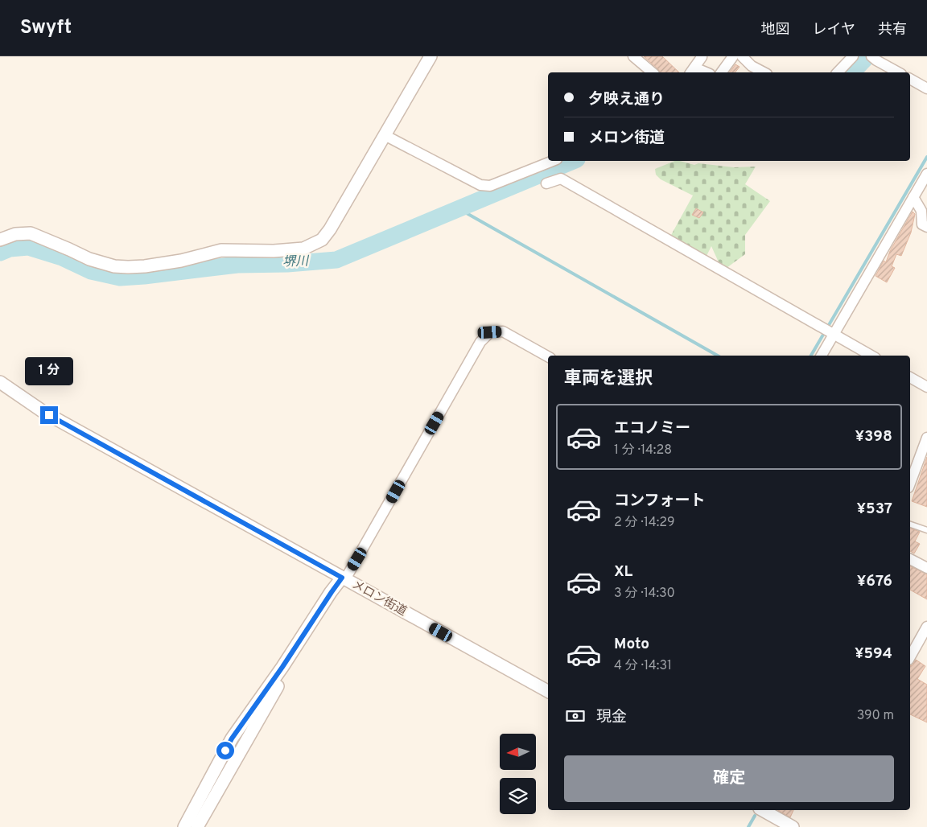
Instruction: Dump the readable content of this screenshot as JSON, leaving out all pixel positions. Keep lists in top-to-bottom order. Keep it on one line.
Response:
{"streets":{"street":["メロン街道"]},"water":["堺川"],"north":"left","page":{"header":"Swyft","nav":["地図","レイヤ","共有"],"banner":["夕映え通り","メロン街道"],"heading":"車両を選択","bubble":"1 分","list":[{"name":"エコノミー","note":"1 分 · 14:28","value":"¥398"},{"name":"コンフォート","note":"2 分 · 14:29","value":"¥537"},{"name":"XL","note":"3 分 · 14:30","value":"¥676"},{"name":"Moto","note":"4 分 · 14:31","value":"¥594"}],"pay":["現金","390 m"],"buttons":"確定"}}
